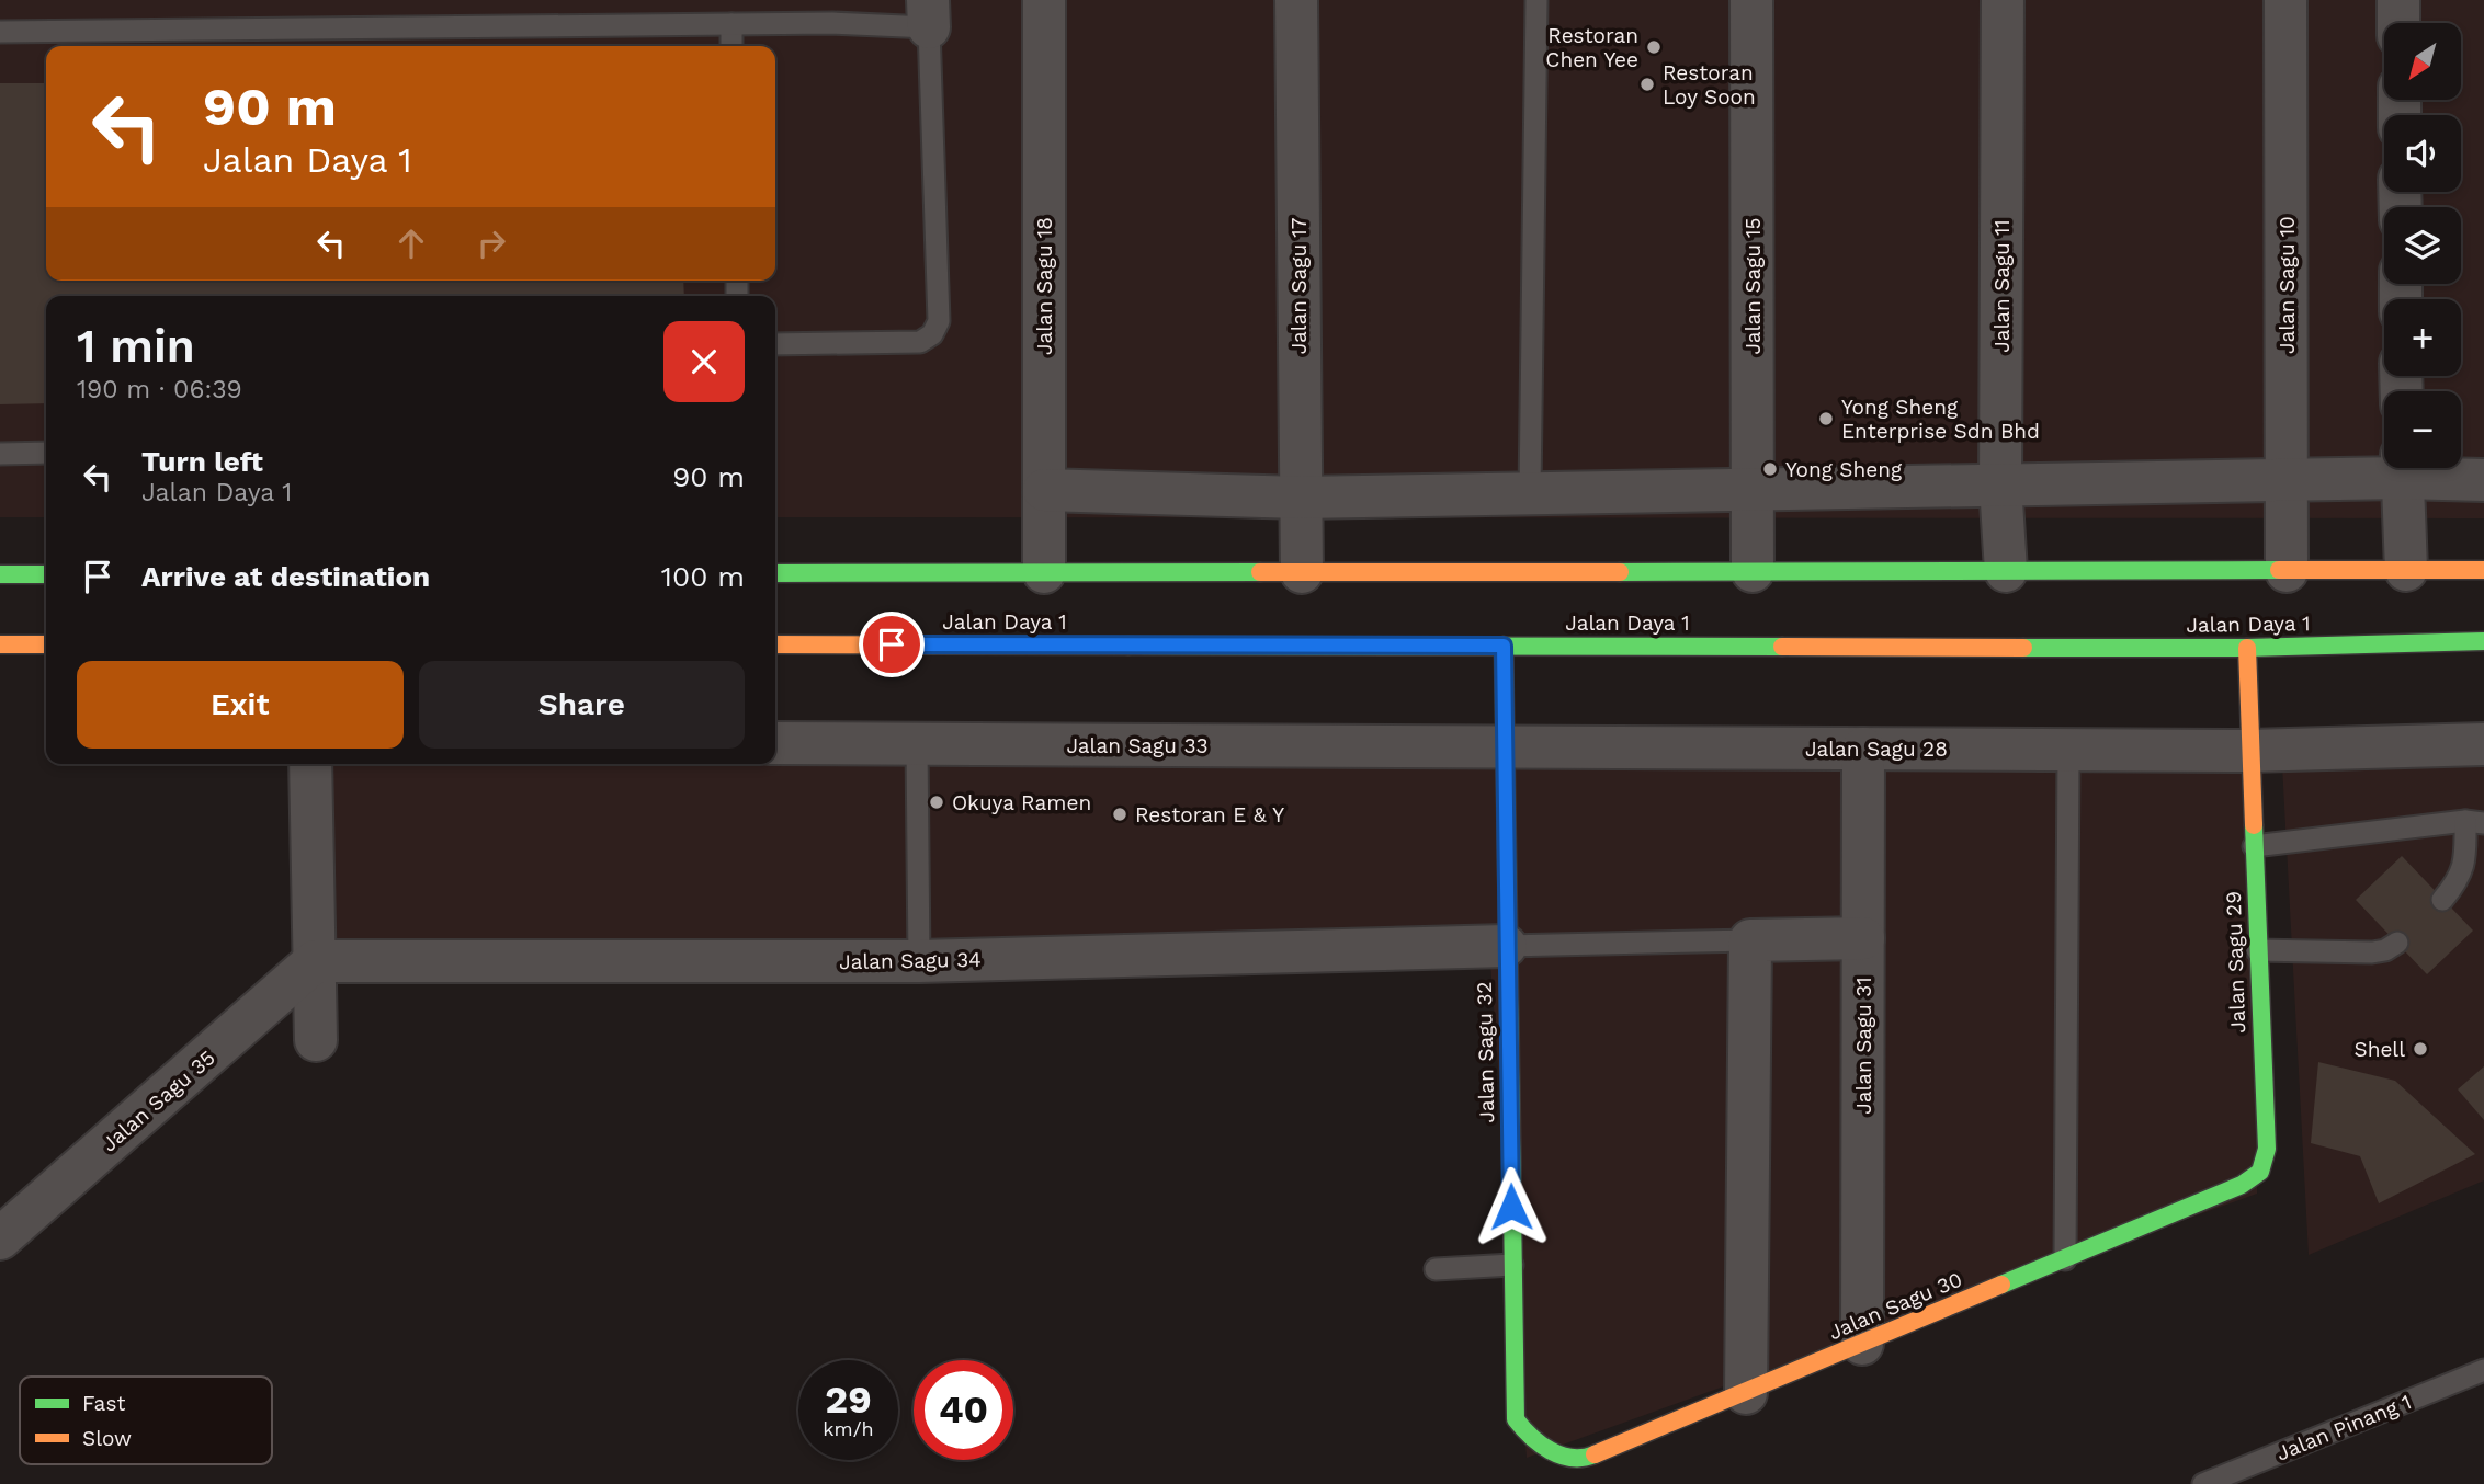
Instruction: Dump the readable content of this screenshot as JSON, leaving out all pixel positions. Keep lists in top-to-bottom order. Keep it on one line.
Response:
{"streets":{"main road":["Jalan Daya 1","Jalan Sagu 29","Jalan Sagu 32","Jalan Sagu 30"],"street":["Jalan Sagu 10","Jalan Sagu 18","Jalan Sagu 17","Jalan Sagu 15","Jalan Sagu 11","Jalan Sagu 33","Jalan Sagu 28","Jalan Sagu 34","Jalan Sagu 31","Jalan Sagu 35"],"lane":["Jalan Pinang 1"]},"crossings":[["Jalan Daya 1","Jalan Sagu 29"],["Jalan Daya 1","Jalan Sagu 32"],["Jalan Sagu 33","Jalan Sagu 28"],["Jalan Sagu 33","Jalan Sagu 32"],["Jalan Sagu 28","Jalan Sagu 29"],["Jalan Sagu 28","Jalan Sagu 31"],["Jalan Sagu 28","Jalan Sagu 32"],["Jalan Sagu 34","Jalan Sagu 32"],["Jalan Sagu 34","Jalan Sagu 35"],["Jalan Sagu 29","Jalan Sagu 30"],["Jalan Sagu 31","Jalan Sagu 30"],["Jalan Sagu 32","Jalan Sagu 30"]],"places":["Restoran Chen Yee","Restoran Loy Soon","Yong Sheng Enterprise Sdn Bhd","Yong Sheng","Okuya Ramen","Restoran E & Y","Shell"],"legend":["Fast","Slow"],"north":"bottom left","page":{"map_buttons":["+","−"],"turn":["90 m","Jalan Daya 1"],"heading":["1 min","190 m · 06:39"],"list":[{"name":"Turn left","note":"Jalan Daya 1","value":"90 m"},{"name":"Arrive at destination","value":"100 m"}],"buttons":["Exit","Share"],"speed":"29 km/h","limit":"40"}}
